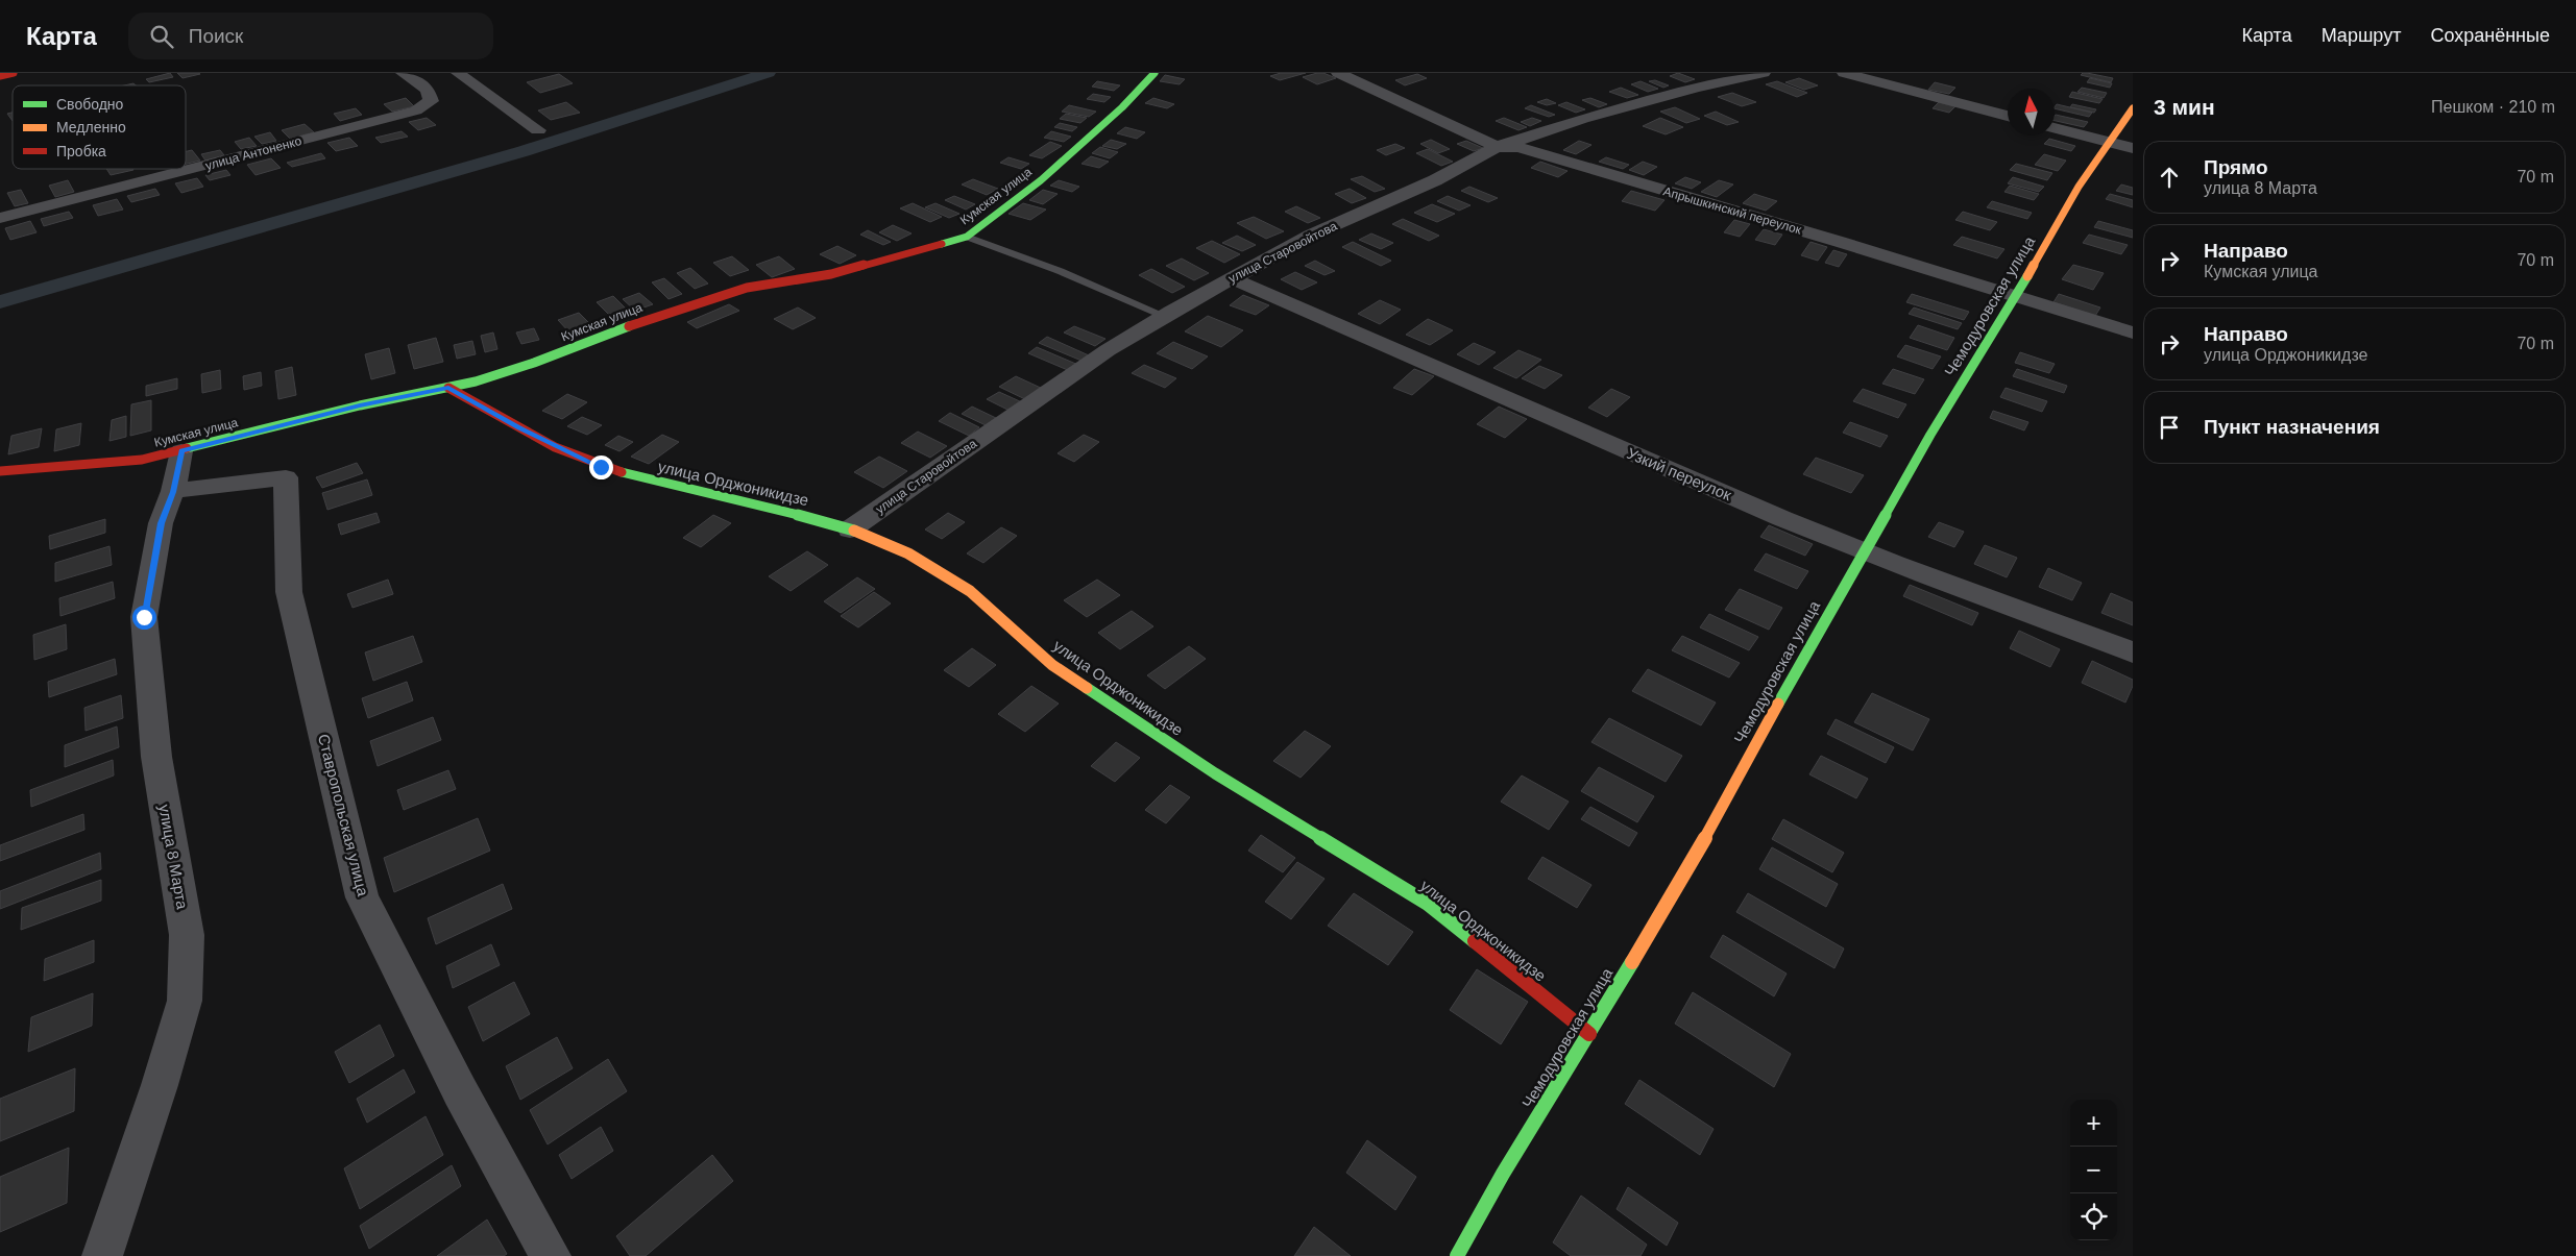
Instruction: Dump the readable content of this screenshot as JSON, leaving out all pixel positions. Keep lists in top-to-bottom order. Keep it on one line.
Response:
{"streets":{"street":["улица Антоненко","Кумская улица","Апрышкинский переулок","улица Старовойтова","Чемодуровская улица","Узкий переулок","улица Орджоникидзе","Ставропольская улица","улица 8 Марта"]},"crossings":[["Кумская улица","улица Орджоникидзе"],["Кумская улица","улица 8 Марта"],["Апрышкинский переулок","улица Старовойтова"],["Апрышкинский переулок","Чемодуровская улица"],["улица Старовойтова","Узкий переулок"],["улица Старовойтова","улица Орджоникидзе"],["Чемодуровская улица","Узкий переулок"],["Чемодуровская улица","улица Орджоникидзе"],["Ставропольская улица","улица 8 Марта"]],"legend":["Свободно","Медленно","Пробка"],"north":"top","page":{"header":"Карта","search":"Поиск","nav":["Карта","Маршрут","Сохранённые"],"heading":["3 мин","Пешком · 210 m"],"list":[["Прямо","улица 8 Марта","70 m"],["Направо","Кумская улица","70 m"],["Направо","улица Орджоникидзе","70 m"],"Пункт назначения"],"map_buttons":["+","−"]}}
